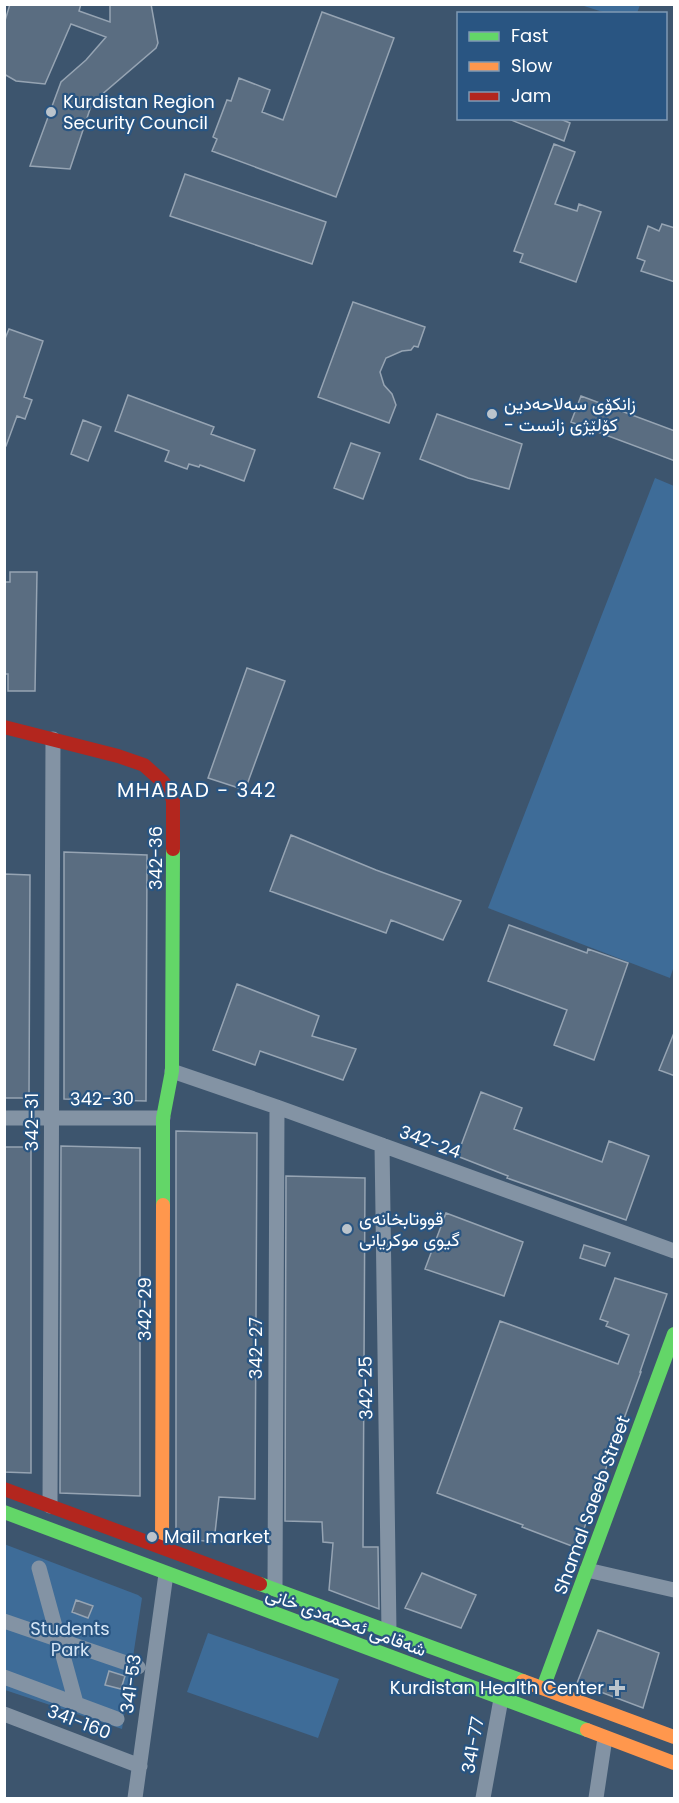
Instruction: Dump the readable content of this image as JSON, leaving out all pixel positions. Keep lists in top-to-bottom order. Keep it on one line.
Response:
{"streets":{"main road":["342-36","342-29","Shamal Saeeb Street","شەقامی ئەحمەدی خانی"],"street":["342-30","342-31","342-24","342-27","342-25","341-53","341-160","341-77"]},"crossings":[["342-36","342-31"],["342-36","342-24"],["342-36","342-29"],["342-30","342-31"],["342-30","342-29"],["342-31","شەقامی ئەحمەدی خانی"],["342-24","342-29"],["342-24","342-27"],["342-24","342-25"],["342-29","شەقامی ئەحمەدی خانی"],["342-27","شەقامی ئەحمەدی خانی"],["342-25","شەقامی ئەحمەدی خانی"],["Shamal Saeeb Street","شەقامی ئەحمەدی خانی"],["شەقامی ئەحمەدی خانی","341-53"],["شەقامی ئەحمەدی خانی","341-77"],["341-53","341-160"]],"districts":["MHABAD - 342"],"parks":["Students Park"],"places":{"other":["Kurdistan Region Security Council","زانکۆی سەلاحەدین - کۆلێژی زانست","قووتابخانەی گيوی موكريانی","Mail market"],"health":["Kurdistan Health Center"]},"legend":["Fast","Slow","Jam"]}
